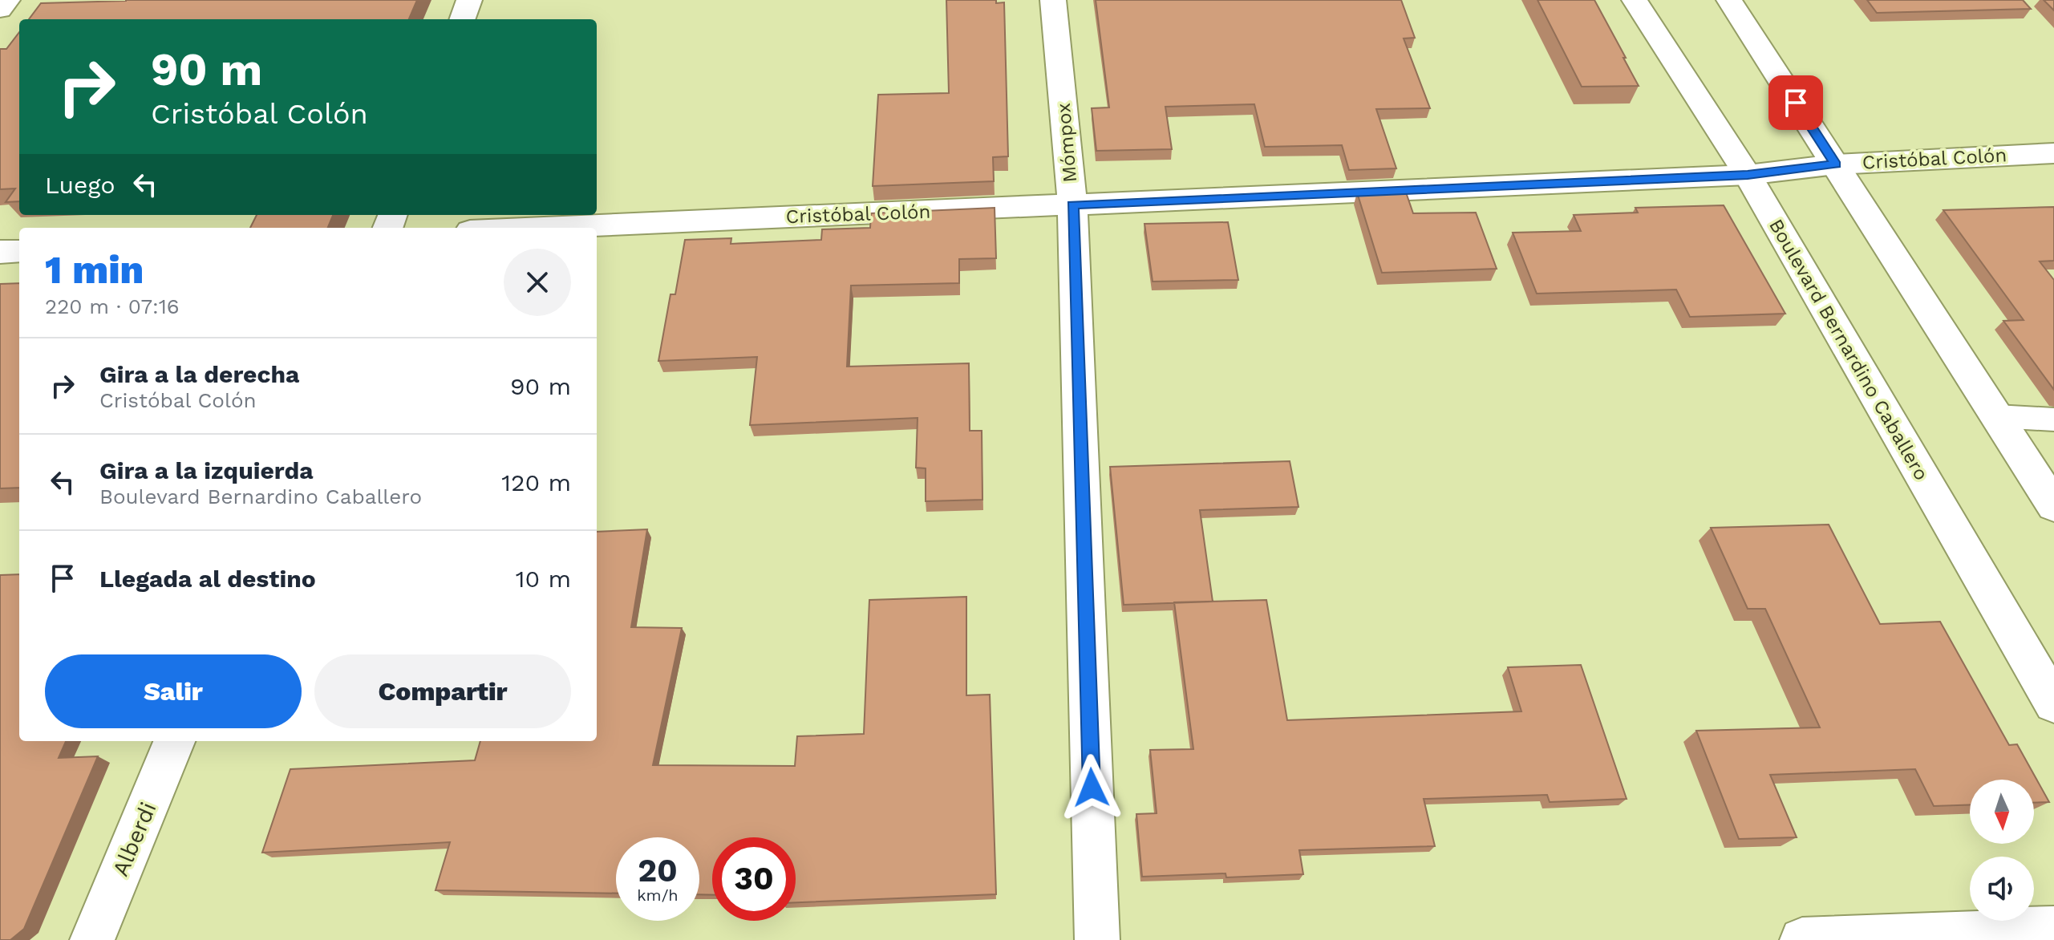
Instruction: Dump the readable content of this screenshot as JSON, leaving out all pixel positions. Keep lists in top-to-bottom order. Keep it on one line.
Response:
{"streets":{"street":["Mómpox","Cristóbal Colón","Boulevard Bernardino Caballero","Alberdi"]},"crossings":[["Mómpox","Cristóbal Colón"],["Cristóbal Colón","Boulevard Bernardino Caballero"]],"north":"bottom","page":{"turn":["90 m","Cristóbal Colón"],"then":"Luego","heading":["1 min","220 m · 07:16"],"list":[{"name":"Gira a la derecha","note":"Cristóbal Colón","value":"90 m"},{"name":"Gira a la izquierda","note":"Boulevard Bernardino Caballero","value":"120 m"},{"name":"Llegada al destino","value":"10 m"}],"buttons":["Salir","Compartir"],"speed":"20 km/h","limit":"30"}}
